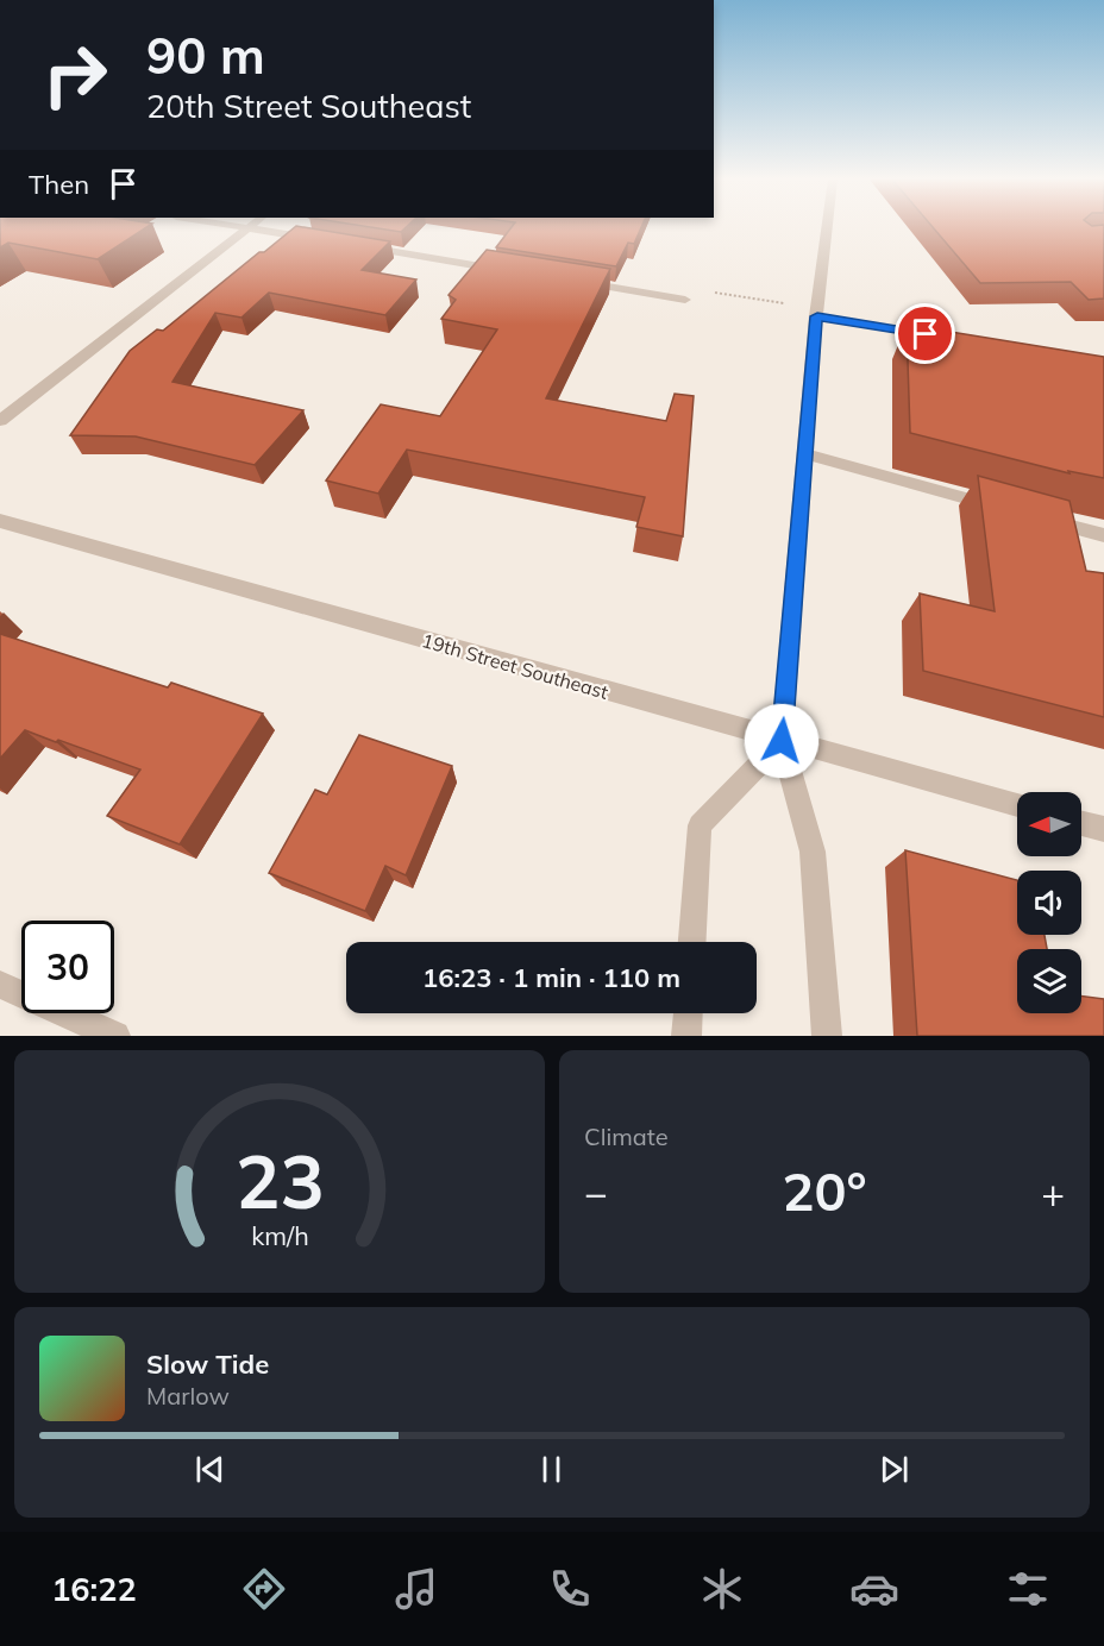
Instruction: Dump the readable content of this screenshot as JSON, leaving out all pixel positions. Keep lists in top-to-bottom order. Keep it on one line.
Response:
{"streets":{"street":["19th Street Southeast"]},"north":"left","page":{"turn":["90 m","20th Street Southeast"],"then":"Then","limit":"30","trip":"16:23 · 1 min · 110 m","tile":"Climate","heat":["−","20°","+"],"song":["Slow Tide","Marlow"],"tabs":"16:22","gauge":["23","km/h"]}}
